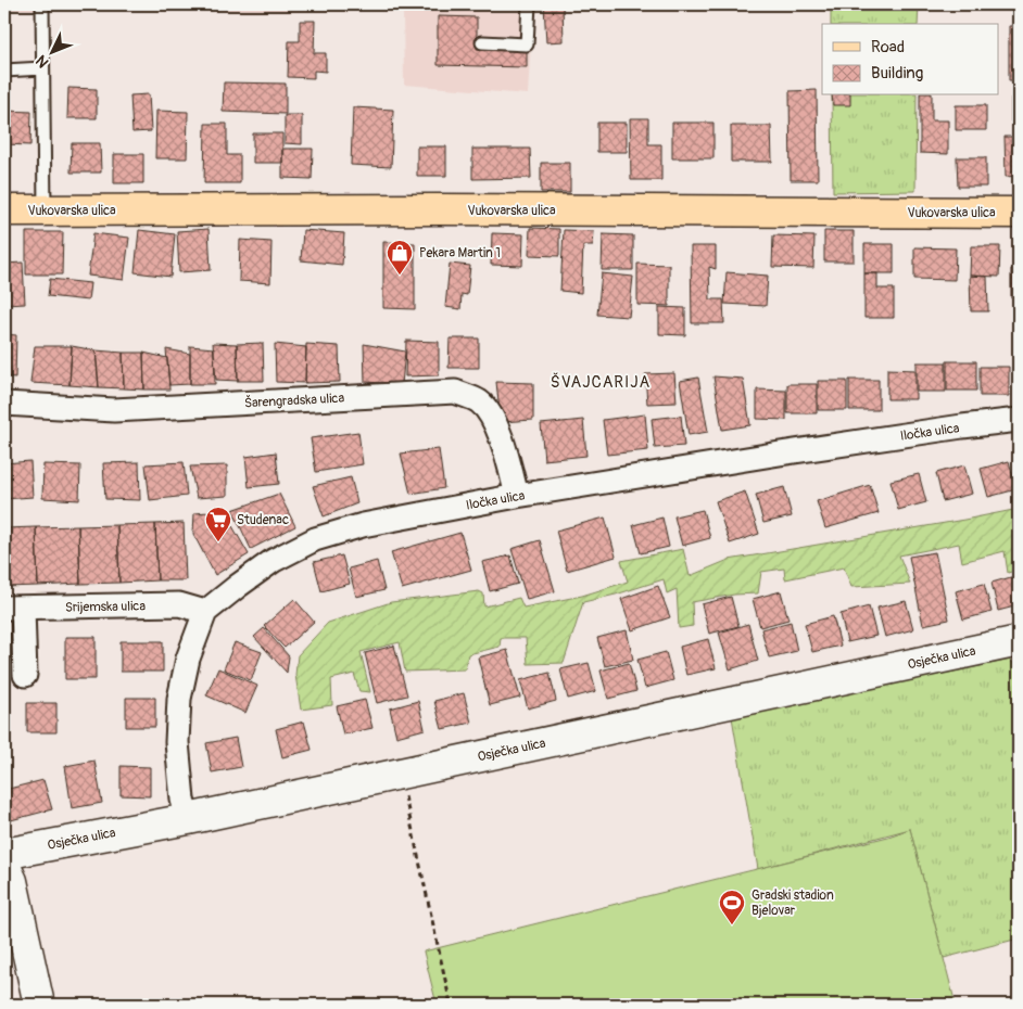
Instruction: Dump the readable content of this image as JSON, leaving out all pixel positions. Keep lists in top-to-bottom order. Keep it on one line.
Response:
{"streets":{"main road":["Vukovarska ulica"],"street":["Šarengradska ulica","Iločka ulica","Srijemska ulica","Osječka ulica"]},"crossings":[["Šarengradska ulica","Iločka ulica"],["Iločka ulica","Srijemska ulica"]],"districts":["ŠVAJCARIJA"],"places":{"shop":["Pekara Martin 1"],"supermarket":["Studenac"],"sports":["Gradski stadion Bjelovar"]},"legend":["Road","Building"],"north":"bottom left"}
